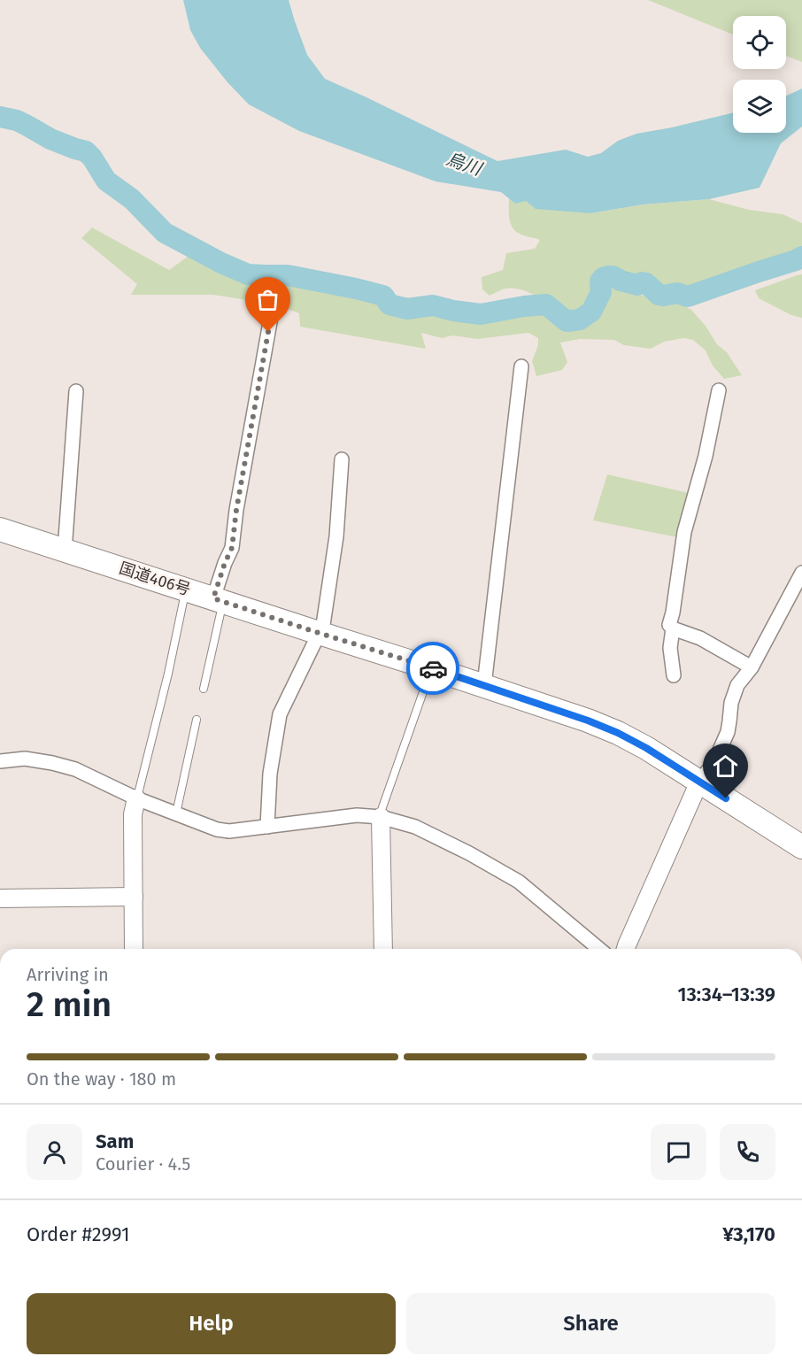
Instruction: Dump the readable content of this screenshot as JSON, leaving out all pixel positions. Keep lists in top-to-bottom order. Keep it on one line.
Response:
{"streets":{"highway":["国道406号"]},"water":["烏川"],"page":{"heading":["2 min","Arriving in","13:34–13:39"],"panel":["Sam","Courier · 4.5","Order #2991","¥3,170"],"bar":"On the way · 180 m","buttons":["Help","Share"]}}
